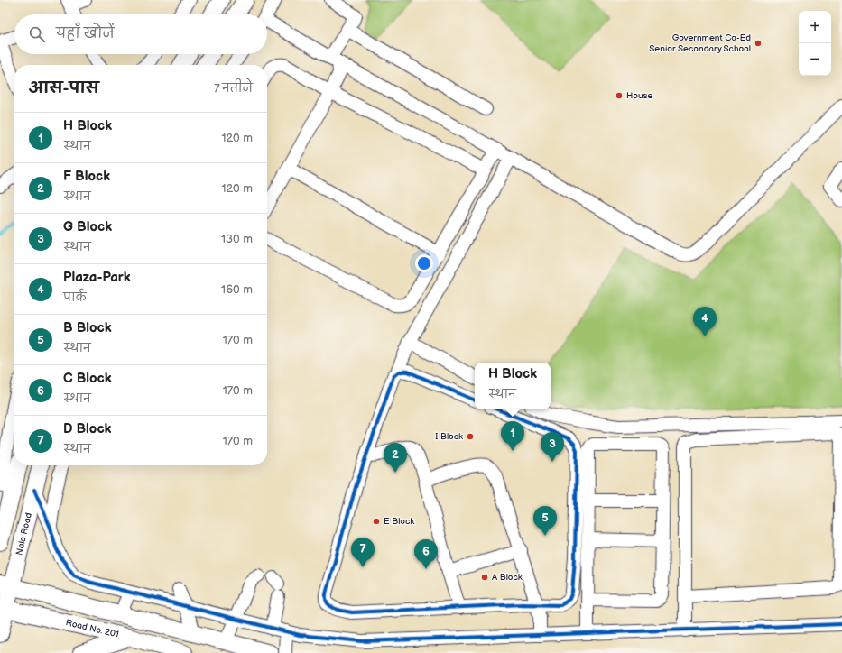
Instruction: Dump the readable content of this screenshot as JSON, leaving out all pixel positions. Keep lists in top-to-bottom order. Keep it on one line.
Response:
{"streets":{"main road":["Nala Road","Road No. 201"]},"crossings":[["Nala Road","Road No. 201"]],"places":["Government Co-Ed Senior Secondary School","House","I Block","E Block","A Block"],"page":{"map_buttons":["+","−"],"search":"यहाँ खोजें","heading":["आस-पास","7 नतीजे"],"list":[{"mark":"1","name":"H Block","note":"स्थान","value":"120 m"},{"mark":"2","name":"F Block","note":"स्थान","value":"120 m"},{"mark":"3","name":"G Block","note":"स्थान","value":"130 m"},{"mark":"4","name":"Plaza-Park","note":"पार्क","value":"160 m"},{"mark":"5","name":"B Block","note":"स्थान","value":"170 m"},{"mark":"6","name":"C Block","note":"स्थान","value":"170 m"},{"mark":"7","name":"D Block","note":"स्थान","value":"170 m"}],"pins":["4","1","3","2","5","7","6"],"popup":["H Block","स्थान"]}}
